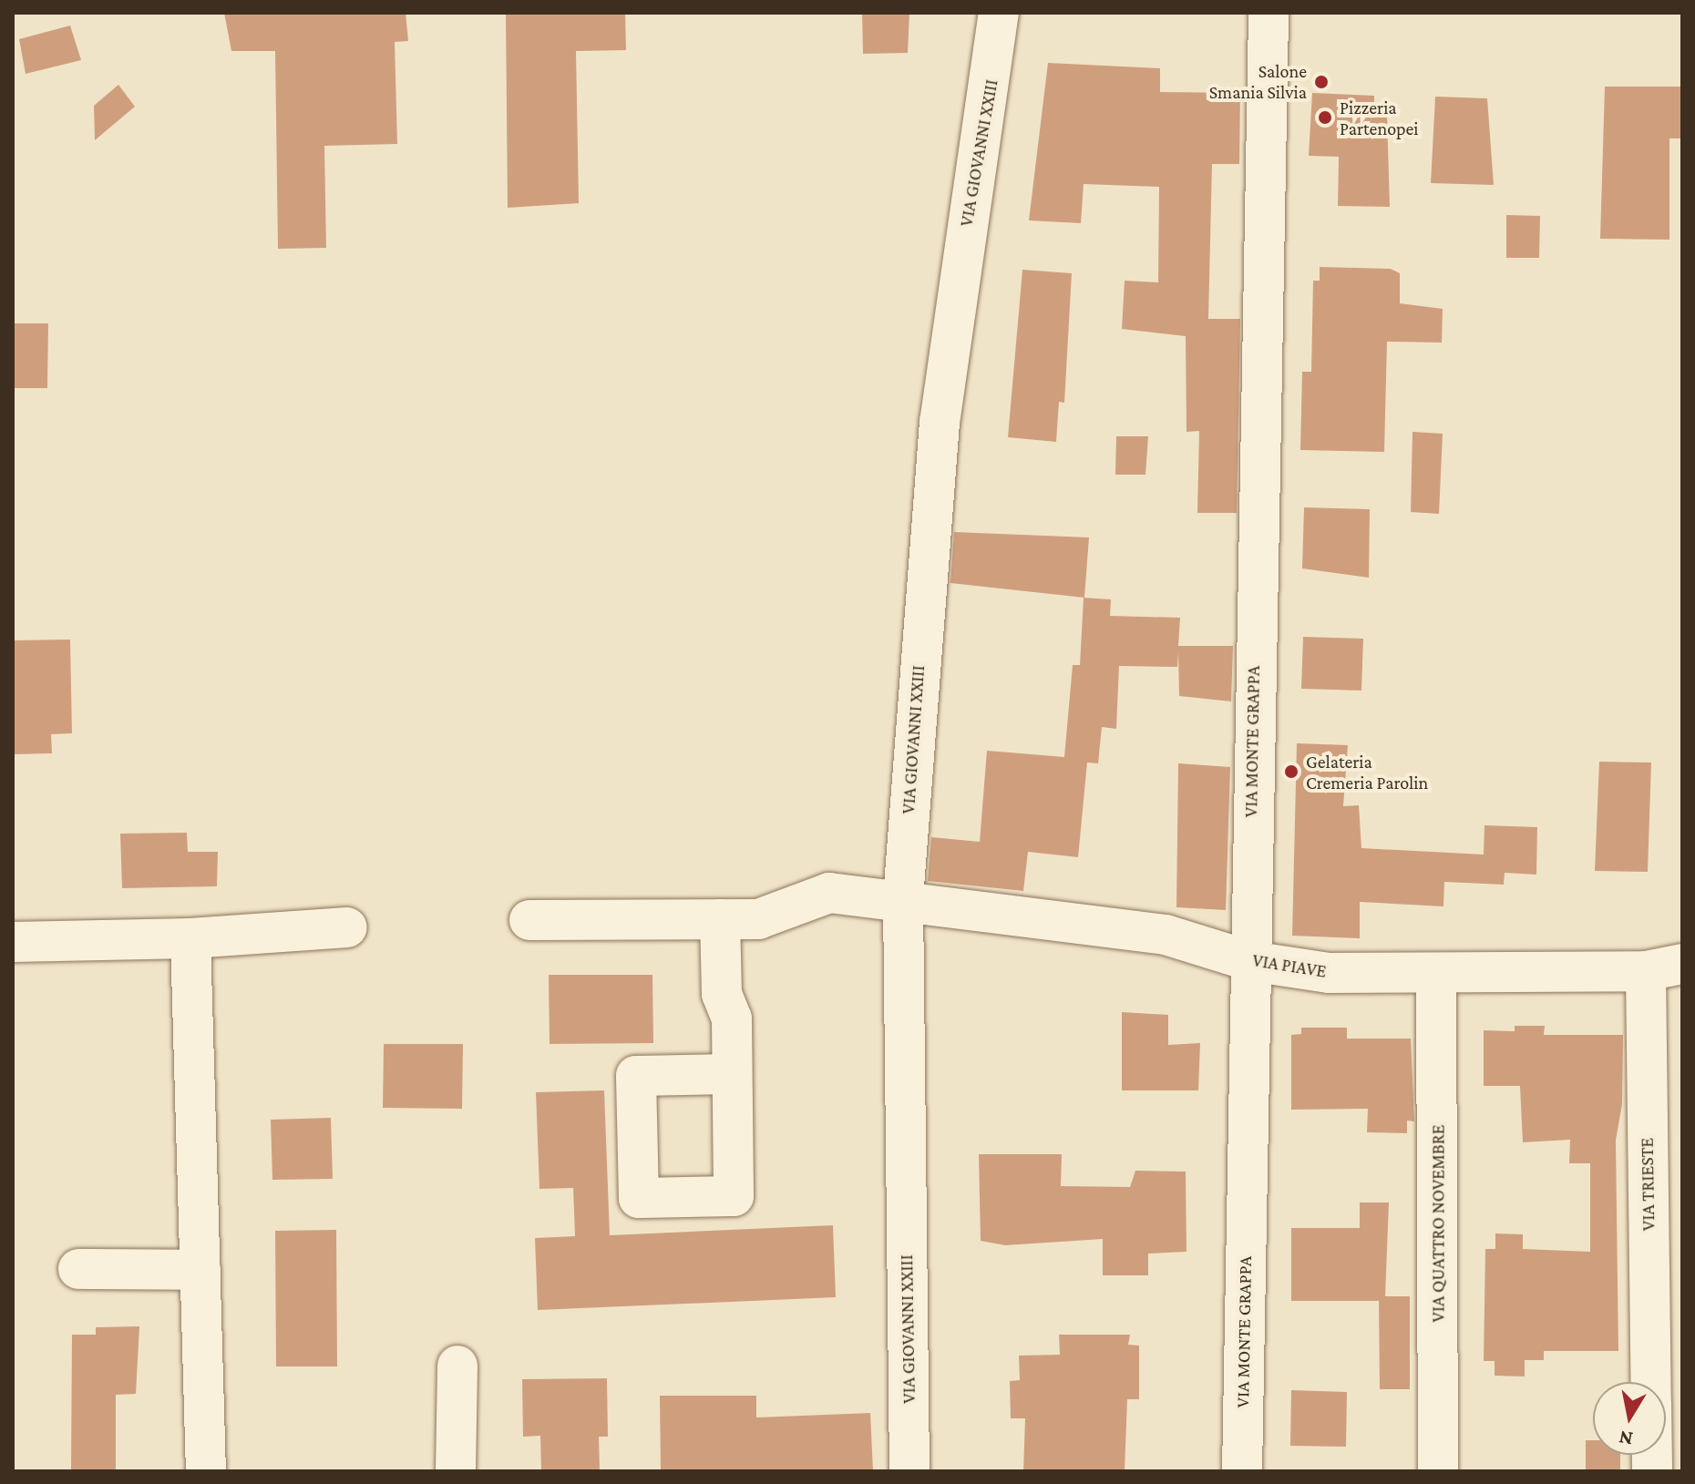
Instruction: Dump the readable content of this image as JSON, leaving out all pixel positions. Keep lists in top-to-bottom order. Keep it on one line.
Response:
{"streets":{"street":["VIA GIOVANNI XXIII","VIA MONTE GRAPPA","VIA PIAVE","VIA TRIESTE","VIA QUATTRO NOVEMBRE"]},"crossings":[["VIA GIOVANNI XXIII","VIA PIAVE"],["VIA MONTE GRAPPA","VIA PIAVE"],["VIA PIAVE","VIA TRIESTE"],["VIA PIAVE","VIA QUATTRO NOVEMBRE"]],"places":["Salone Smania Silvia","Pizzeria Partenopei","Gelateria Cremeria Parolin"],"north":"bottom"}
